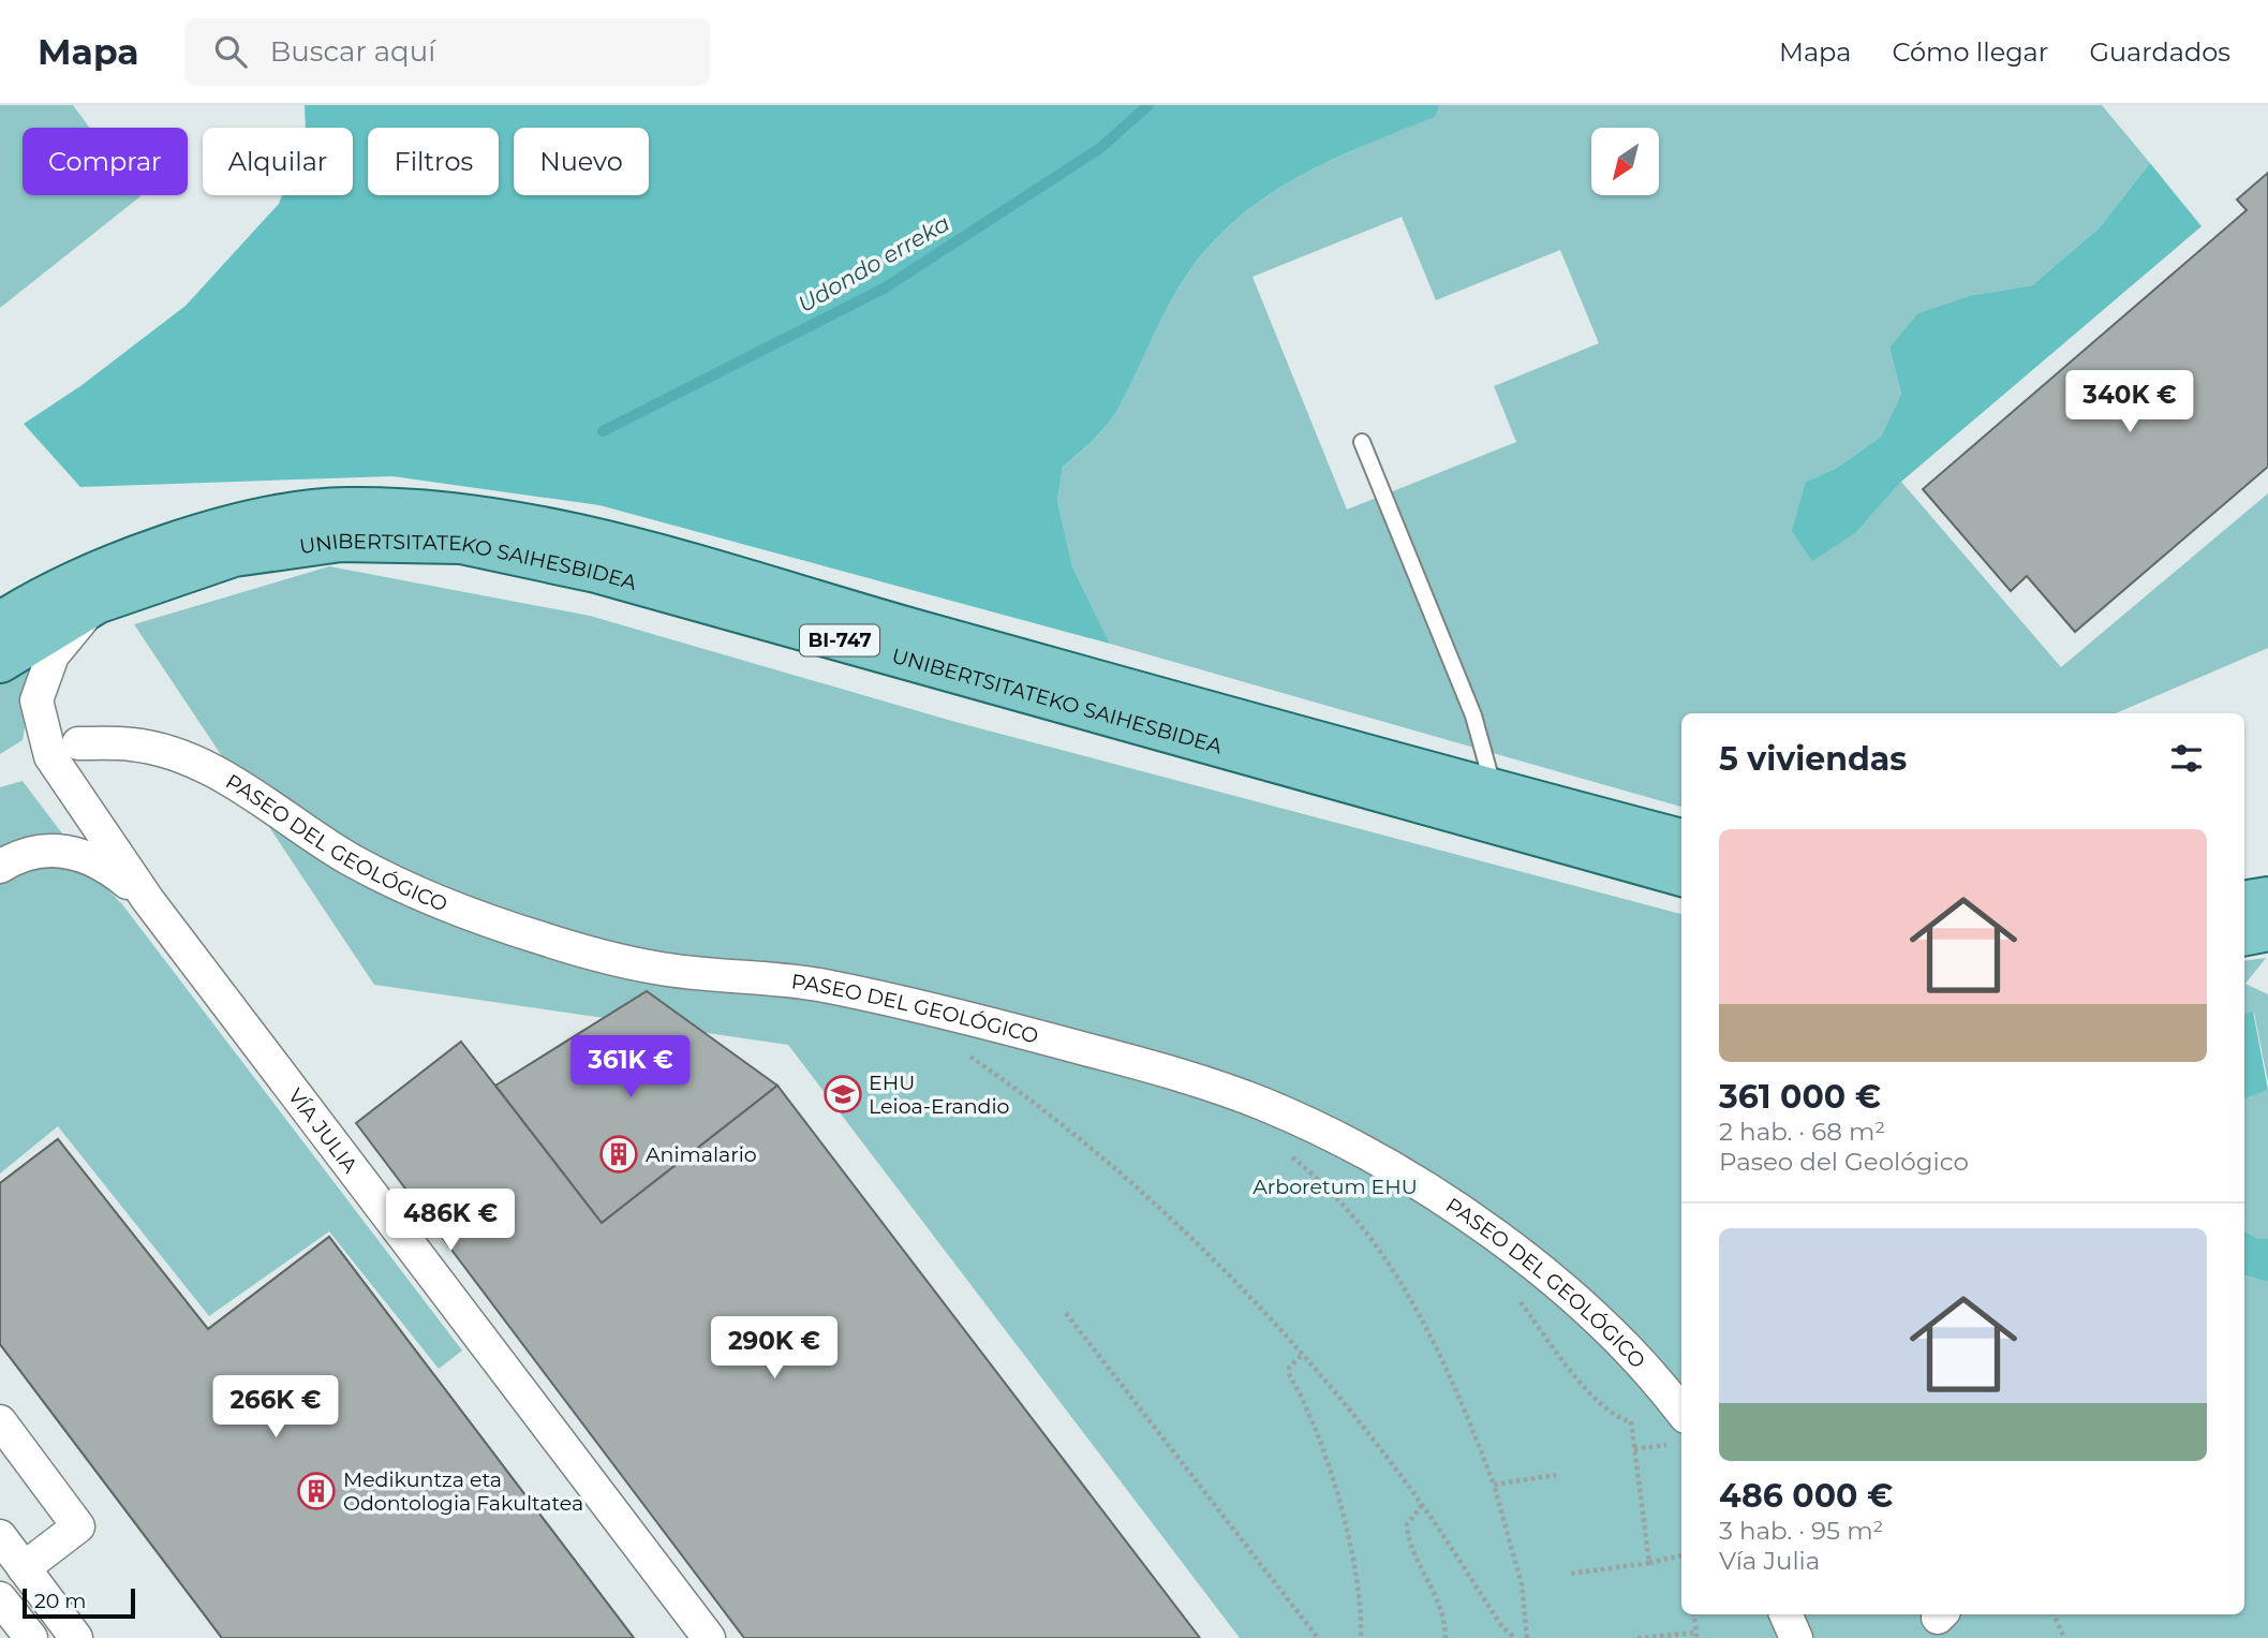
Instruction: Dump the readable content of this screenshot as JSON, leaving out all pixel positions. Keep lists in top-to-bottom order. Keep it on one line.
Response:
{"streets":{"main road":["UNIBERTSITATEKO SAIHESBIDEA","BI-747"],"street":["PASEO DEL GEOLÓGICO","VÍA JULIA"]},"crossings":[["UNIBERTSITATEKO SAIHESBIDEA","VÍA JULIA"]],"water":["Udondo erreka"],"parks":["Arboretum EHU"],"places":{"school or university":["EHU Leioa-Erandio"],"building":["Animalario","Medikuntza eta Odontologia Fakultatea"]},"scale_bar":"20 m","north":"bottom left","page":{"header":"Mapa","search":"Buscar aquí","nav":["Mapa","Cómo llegar","Guardados"],"chip":["Comprar","Alquilar","Filtros","Nuevo"],"price":["340K €","361K €","486K €","290K €","266K €"],"heading":"5 viviendas","list":[{"name":"361 000 €","note":"2 hab. · 68 m² · Paseo del Geológico"},{"name":"486 000 €","note":"3 hab. · 95 m² · Vía Julia"}],"scale":"20 m"}}
